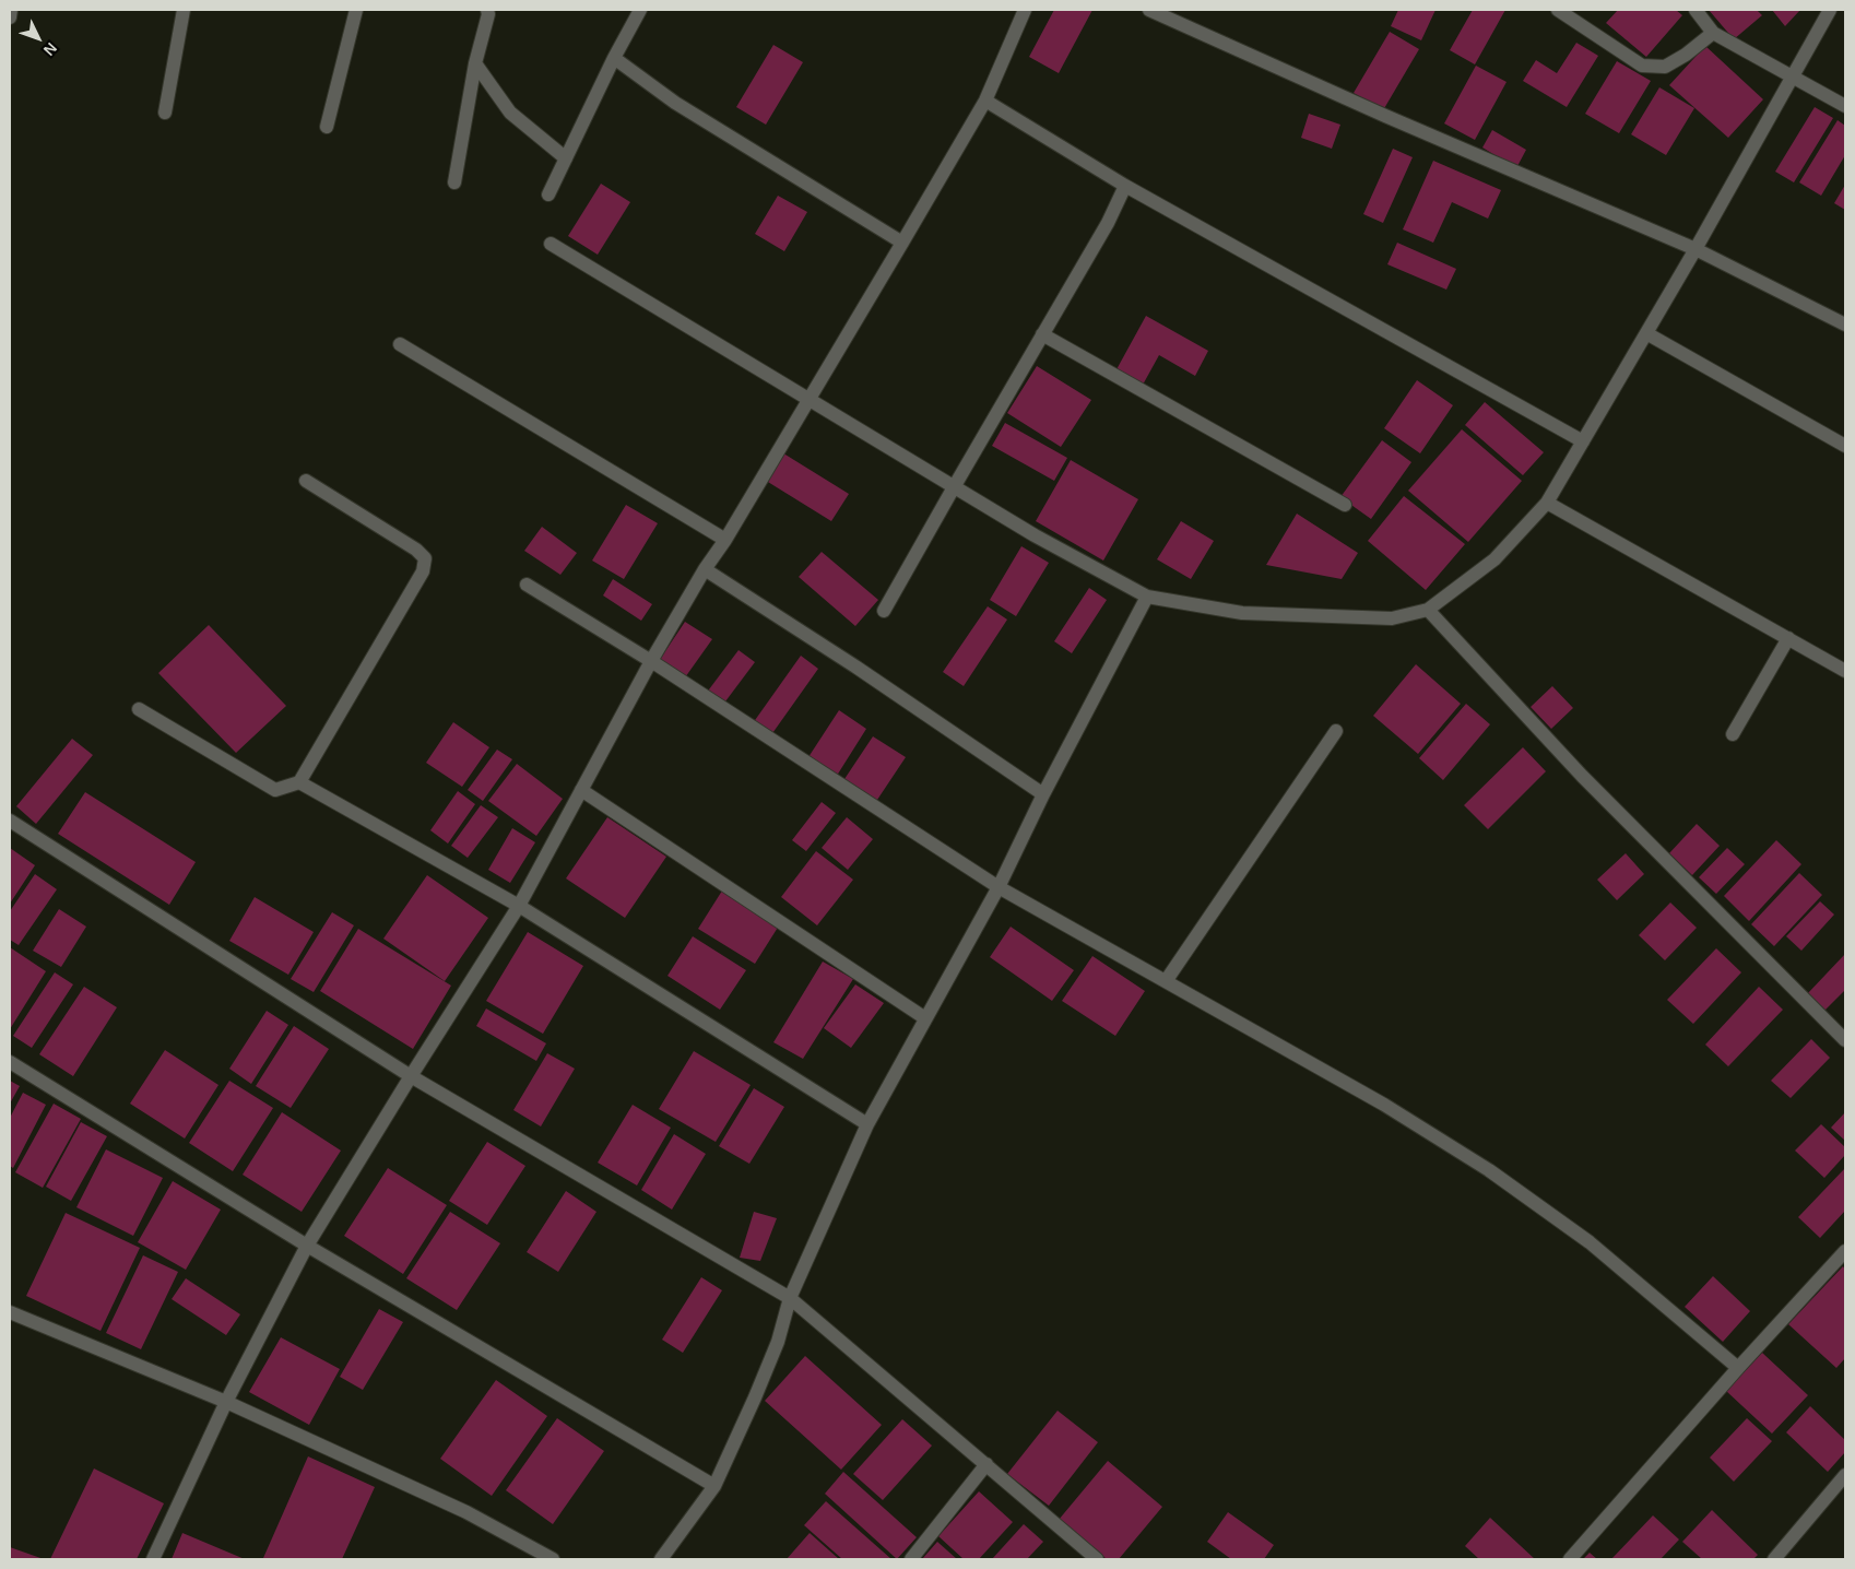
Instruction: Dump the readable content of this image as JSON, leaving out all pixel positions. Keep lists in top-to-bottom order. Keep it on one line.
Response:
{"north":"bottom right"}
